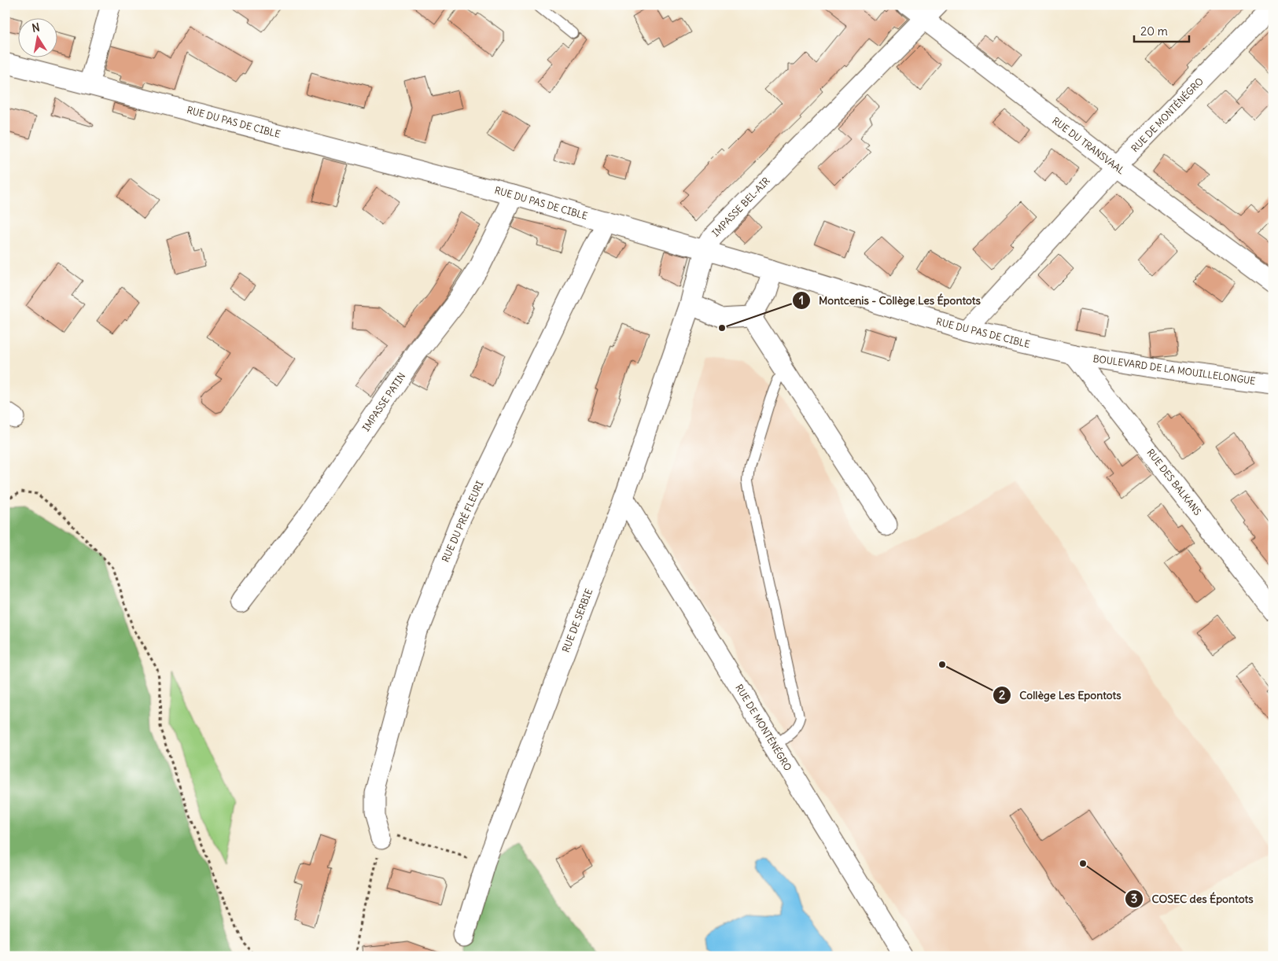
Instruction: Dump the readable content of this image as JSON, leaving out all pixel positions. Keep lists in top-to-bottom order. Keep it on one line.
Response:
{"streets":{"street":["RUE DE MONTÉNÉGRO","RUE DU PAS DE CIBLE","RUE DU TRANSVAAL","IMPASSE BEL-AIR","BOULEVARD DE LA MOUILLELONGUE","IMPASSE PATIN","RUE DES BALKANS","RUE DU PRÉ FLEURI","RUE DE SERBIE"]},"crossings":[["RUE DE MONTÉNÉGRO","RUE DU PAS DE CIBLE"],["RUE DE MONTÉNÉGRO","RUE DU TRANSVAAL"],["RUE DE MONTÉNÉGRO","RUE DE SERBIE"],["RUE DU PAS DE CIBLE","IMPASSE BEL-AIR"],["RUE DU PAS DE CIBLE","BOULEVARD DE LA MOUILLELONGUE"],["RUE DU PAS DE CIBLE","IMPASSE PATIN"],["RUE DU PAS DE CIBLE","RUE DES BALKANS"],["RUE DU PAS DE CIBLE","RUE DU PRÉ FLEURI"],["RUE DU TRANSVAAL","IMPASSE BEL-AIR"],["IMPASSE BEL-AIR","RUE DE SERBIE"],["BOULEVARD DE LA MOUILLELONGUE","RUE DES BALKANS"]],"places":["Montcenis - Collège Les Épontots","Collège Les Epontots","COSEC des Épontots"],"scale_bar":"20 m","north":"top"}
